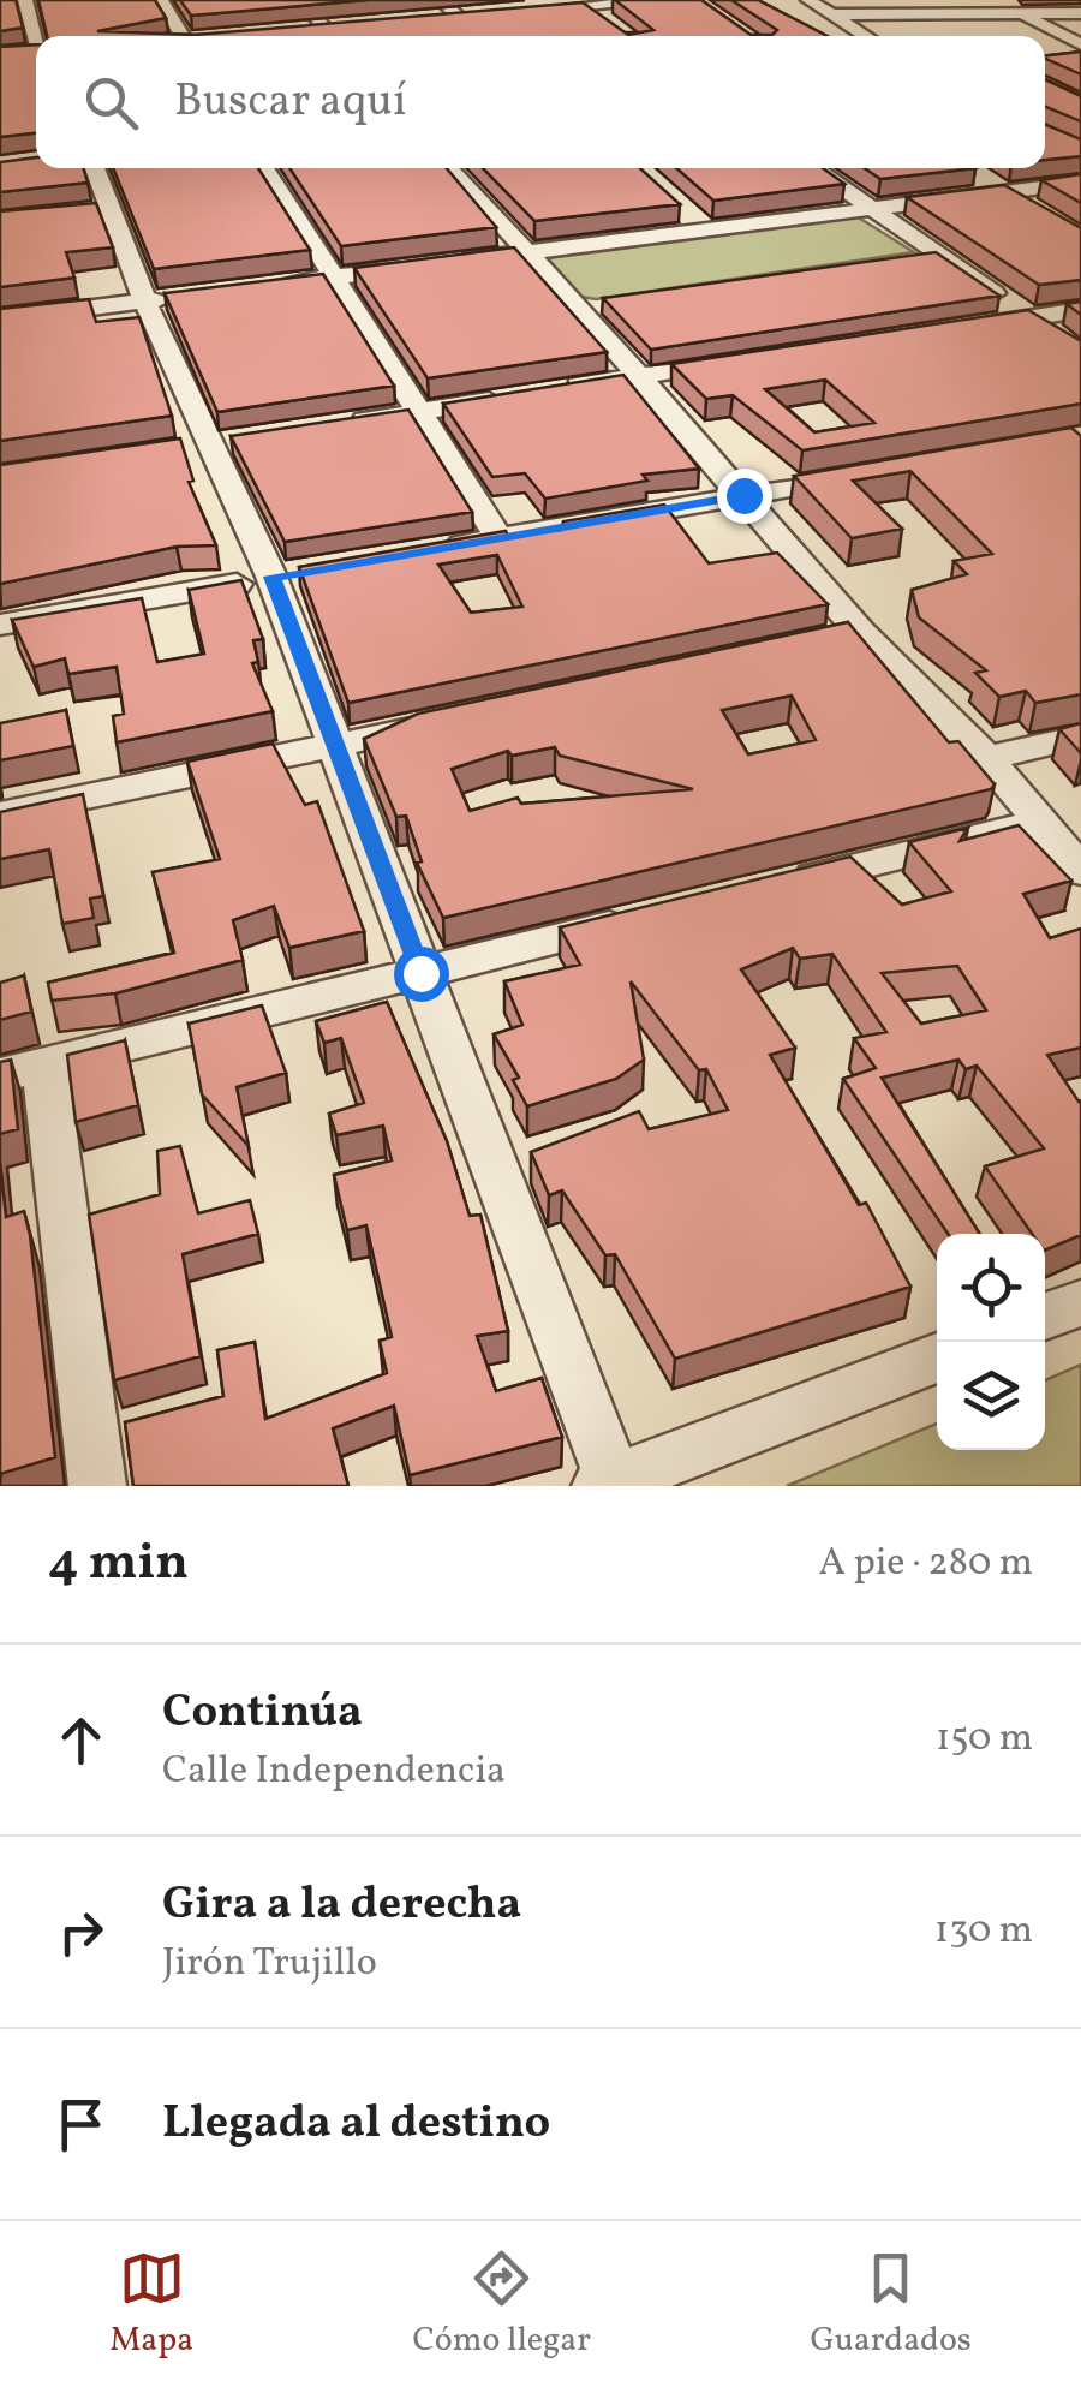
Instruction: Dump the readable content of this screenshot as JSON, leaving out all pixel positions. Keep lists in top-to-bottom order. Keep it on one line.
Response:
{"page":{"search":"Buscar aquí","heading":["4 min","A pie · 280 m"],"list":[["Continúa","Calle Independencia","150 m"],["Gira a la derecha","Jirón Trujillo","130 m"],"Llegada al destino"],"nav":["Mapa","Cómo llegar","Guardados"]}}
